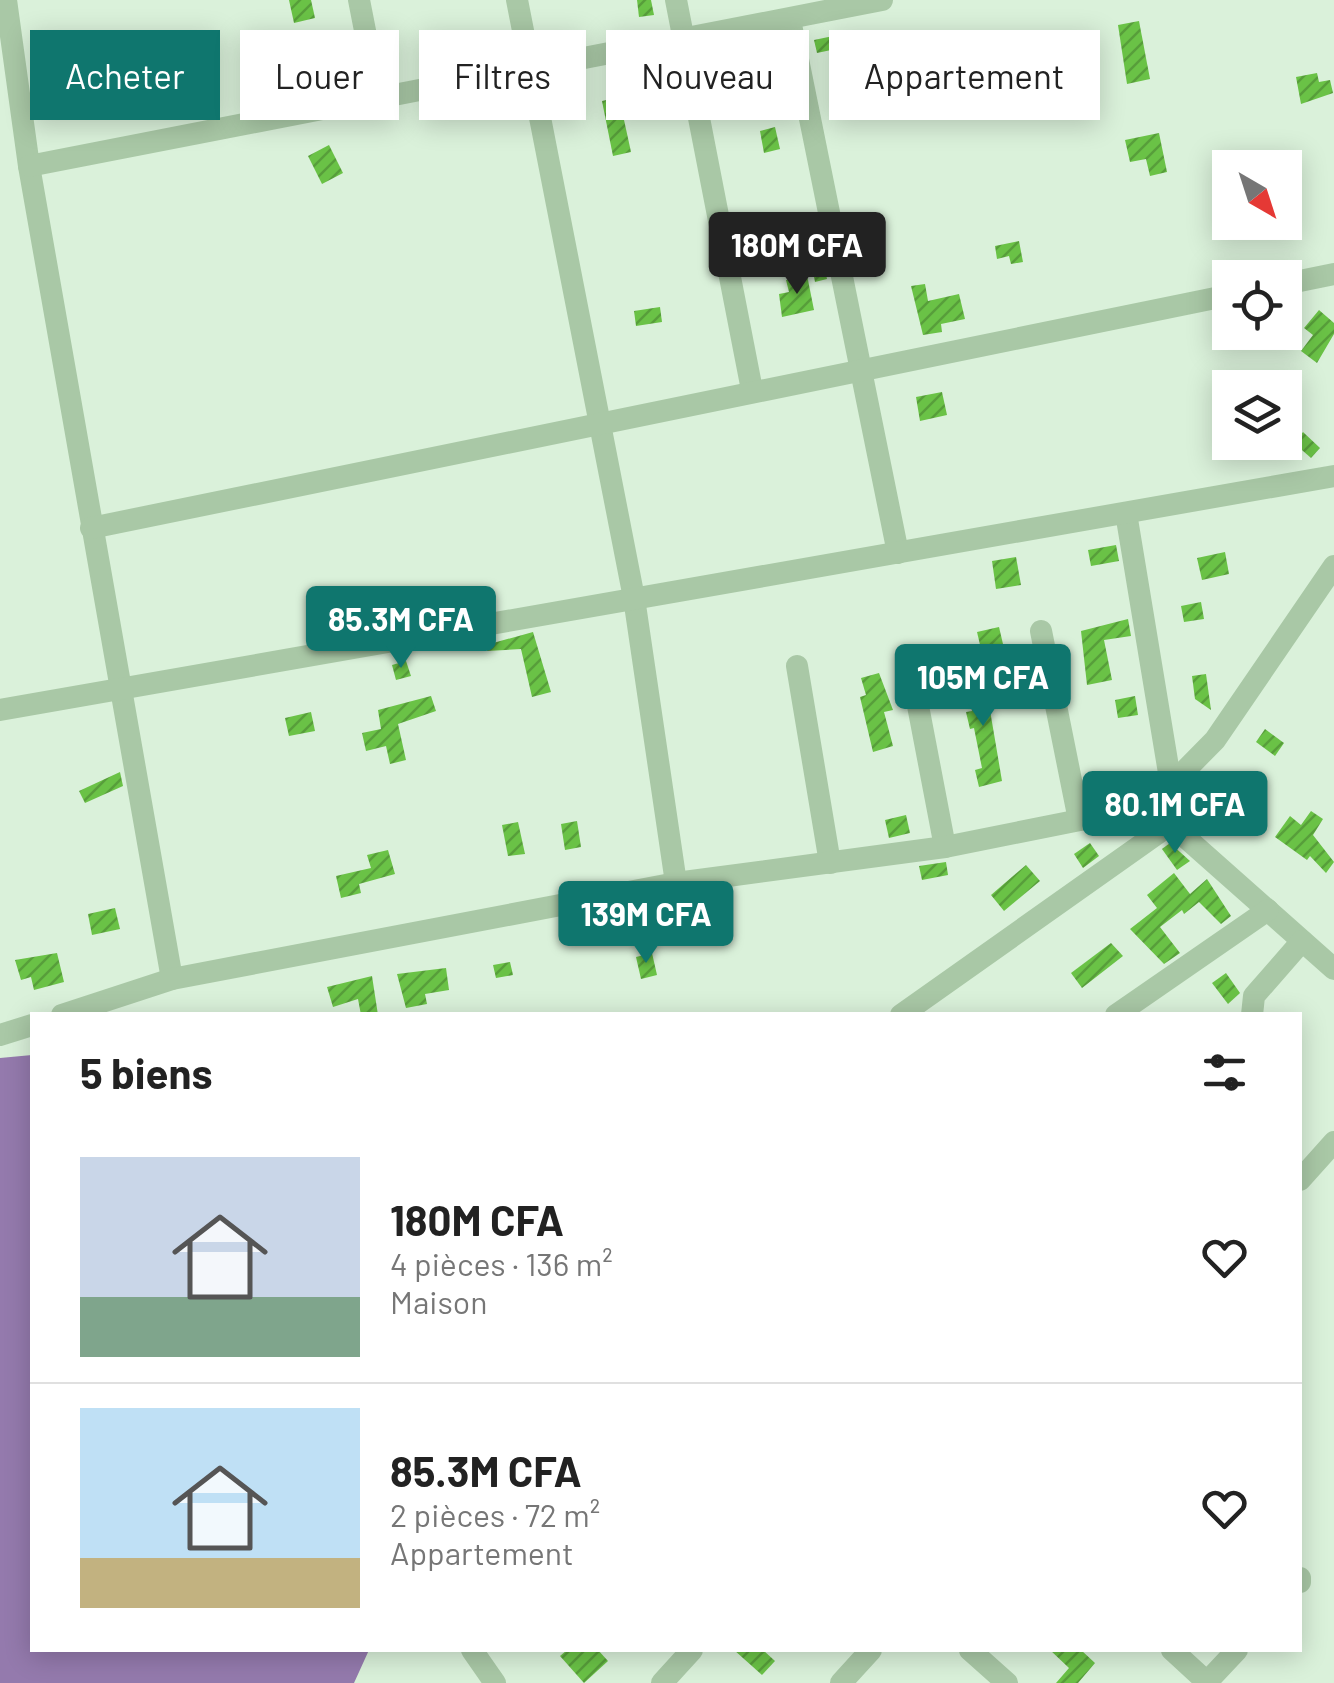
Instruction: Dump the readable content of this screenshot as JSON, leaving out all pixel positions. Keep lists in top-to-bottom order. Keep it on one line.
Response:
{"north":"bottom right","page":{"chip":["Acheter","Louer","Filtres","Nouveau","Appartement"],"price":["180M CFA","85.3M CFA","105M CFA","80.1M CFA","139M CFA"],"heading":"5 biens","list":[{"name":"180M CFA","note":"4 pièces · 136 m² · Maison"},{"name":"85.3M CFA","note":"2 pièces · 72 m² · Appartement"}]}}
